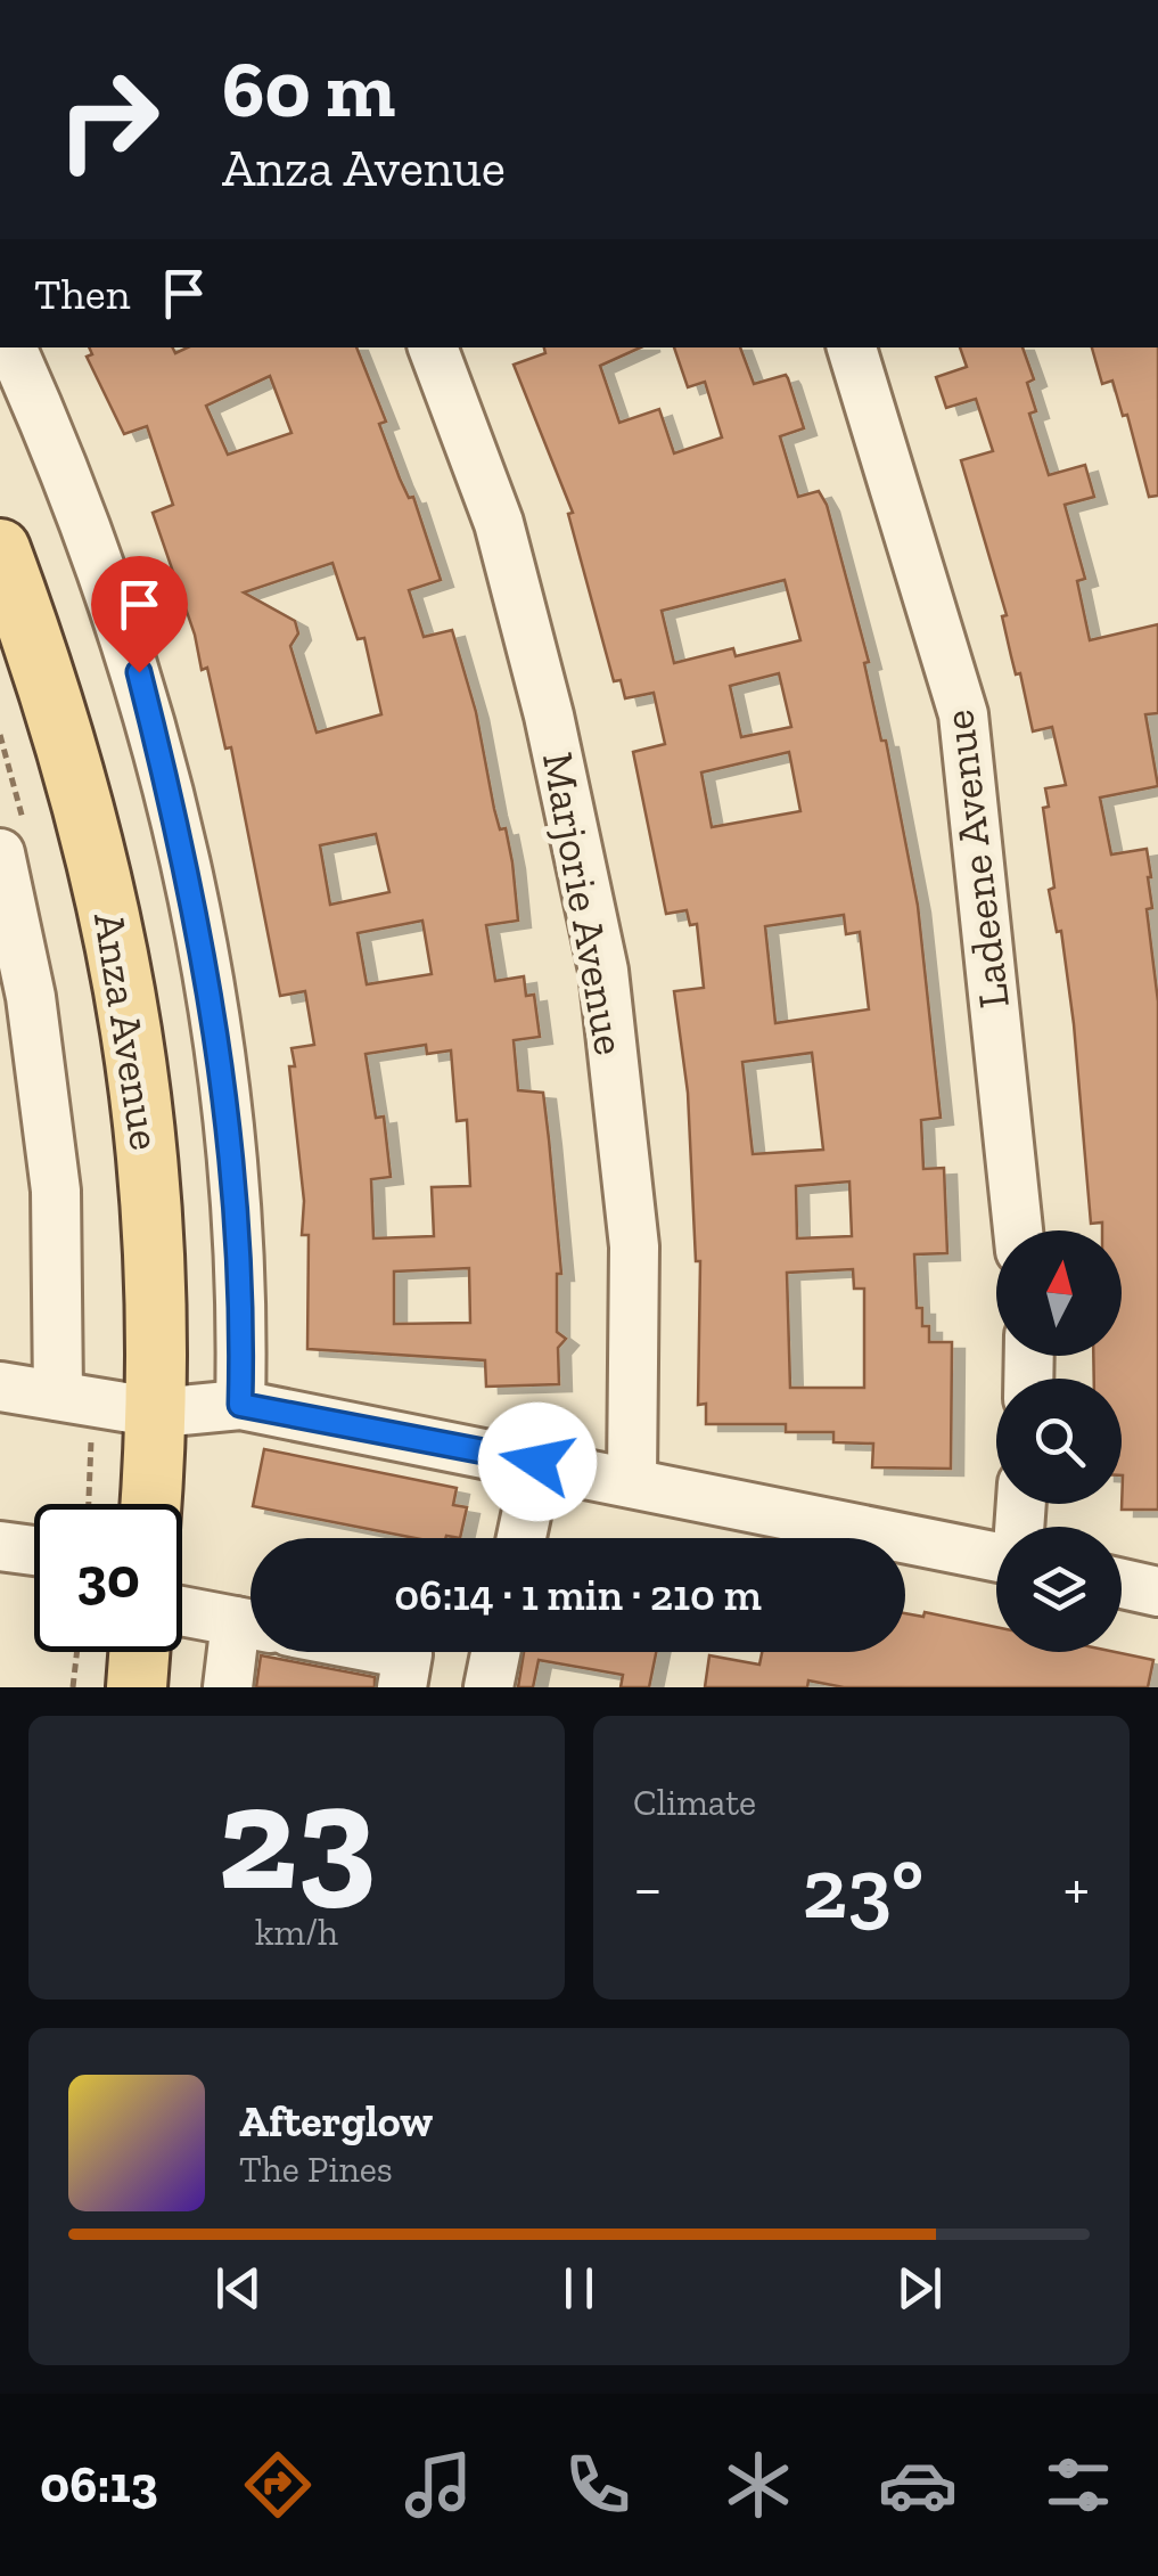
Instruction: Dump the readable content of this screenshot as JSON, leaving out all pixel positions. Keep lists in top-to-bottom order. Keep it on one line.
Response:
{"streets":{"main road":["Anza Avenue"],"street":["Ladeene Avenue","Marjorie Avenue"]},"north":"top","page":{"turn":["60 m","Anza Avenue"],"then":"Then","limit":"30","trip":"06:14 · 1 min · 210 m","tile":[["23","km/h"],"Climate"],"heat":["−","23°","+"],"song":["Afterglow","The Pines"],"tabs":"06:13"}}
